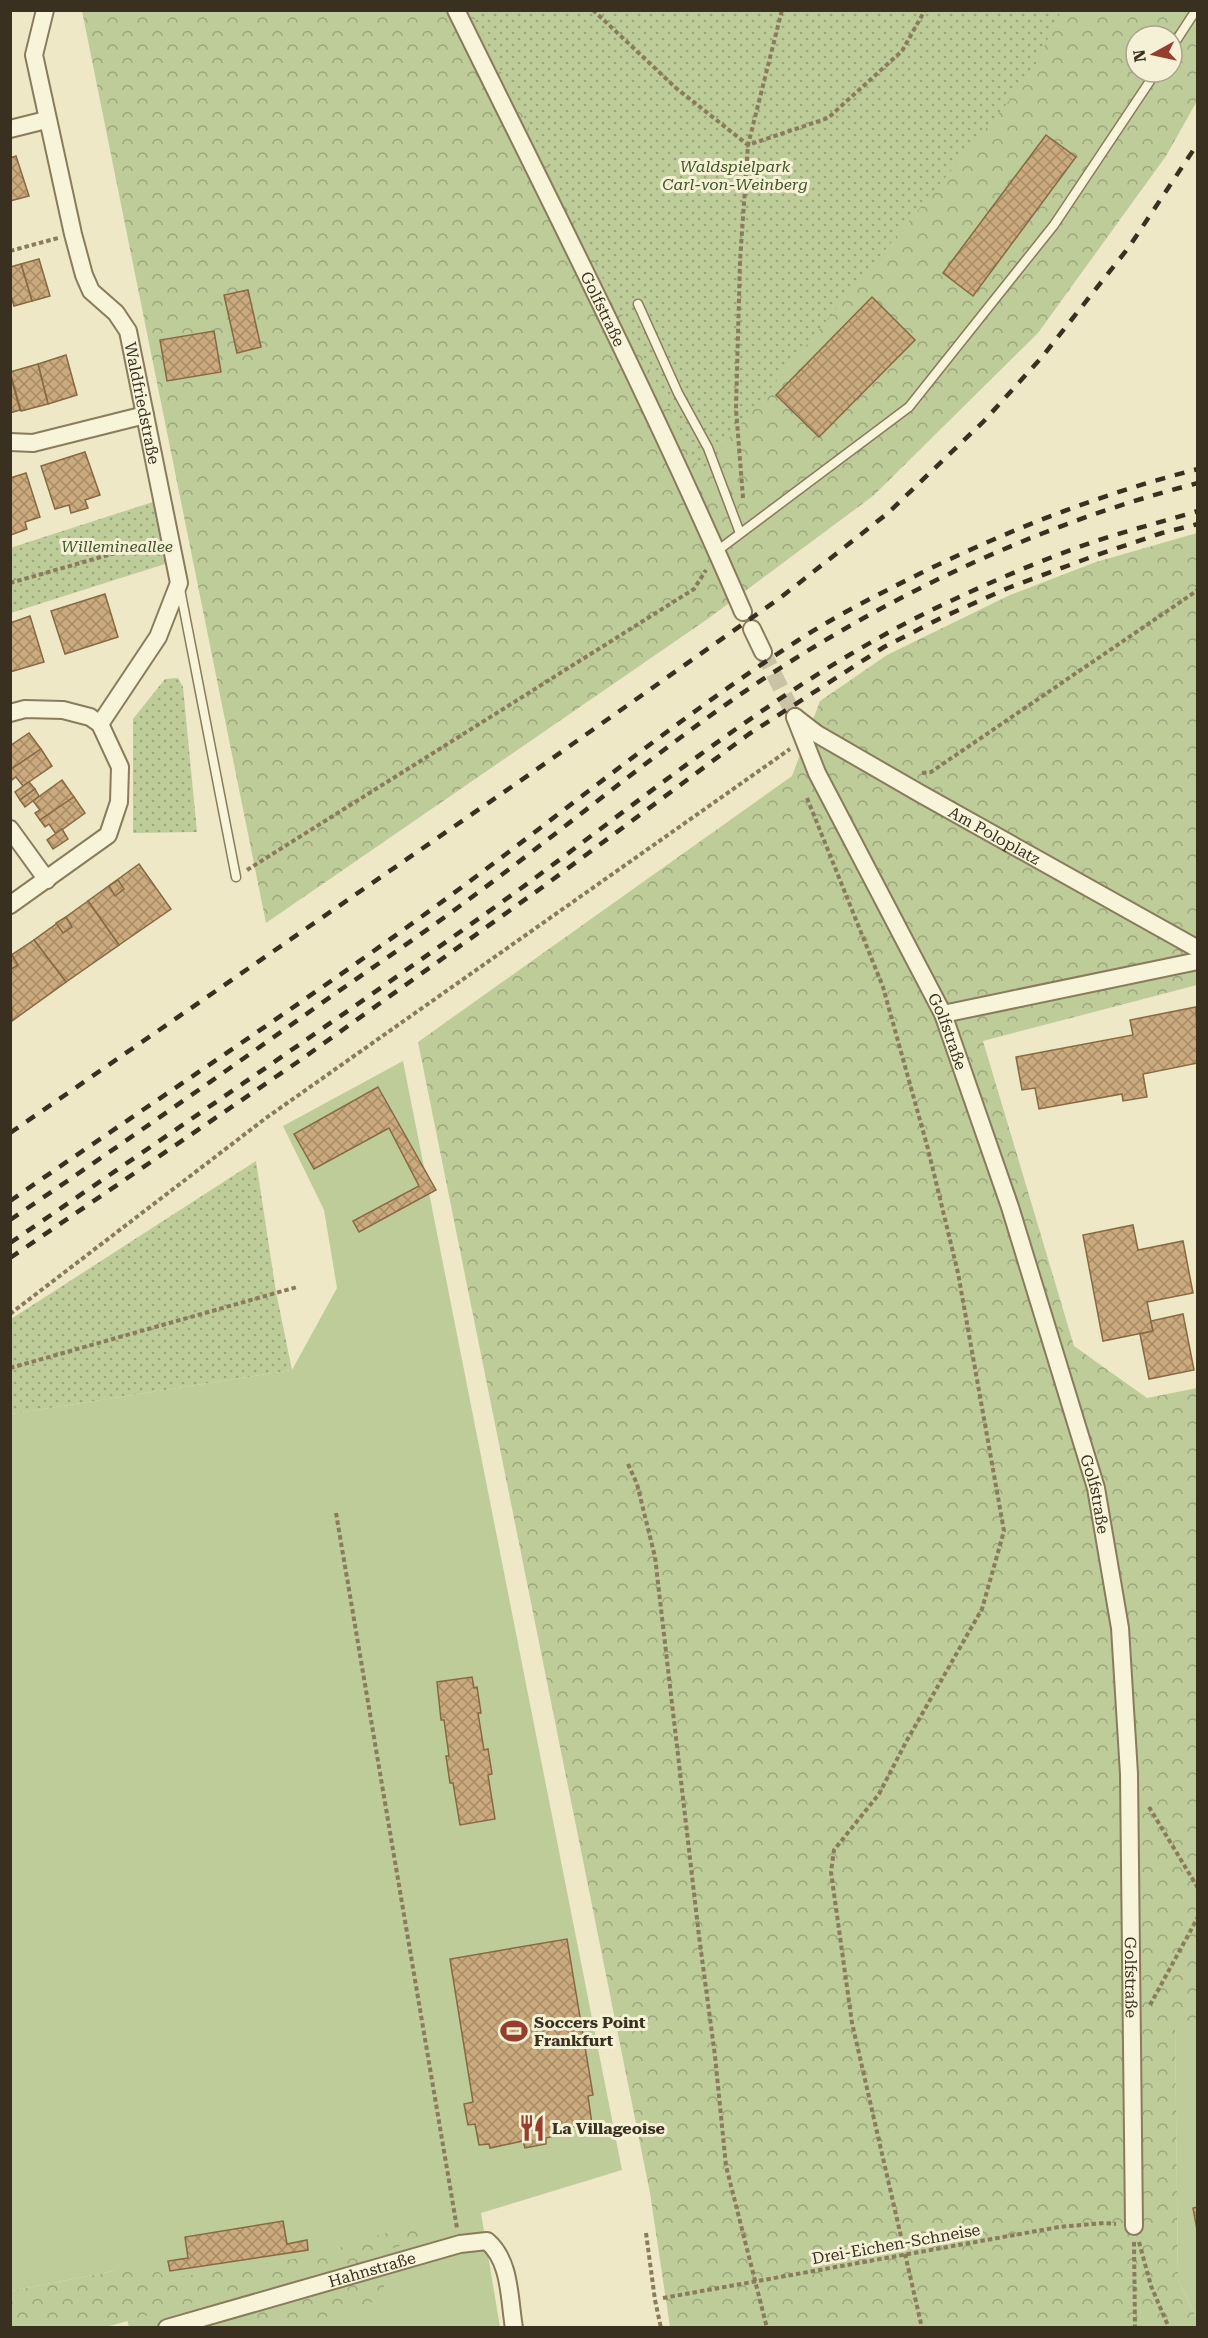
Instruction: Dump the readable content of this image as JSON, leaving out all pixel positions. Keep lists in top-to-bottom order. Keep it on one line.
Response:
{"streets":{"street":["Golfstraße","Waldfriedstraße","Am Poloplatz","Hahnstraße"],"path":["Drei-Eichen-Schneise"]},"crossings":[["Golfstraße","Am Poloplatz"],["Golfstraße","Drei-Eichen-Schneise"]],"parks":["Waldspielpark Carl-von-Weinberg","Willemineallee"],"places":{"sports":["Soccers Point Frankfurt"],"restaurant":["La Villageoise"]},"north":"left"}
